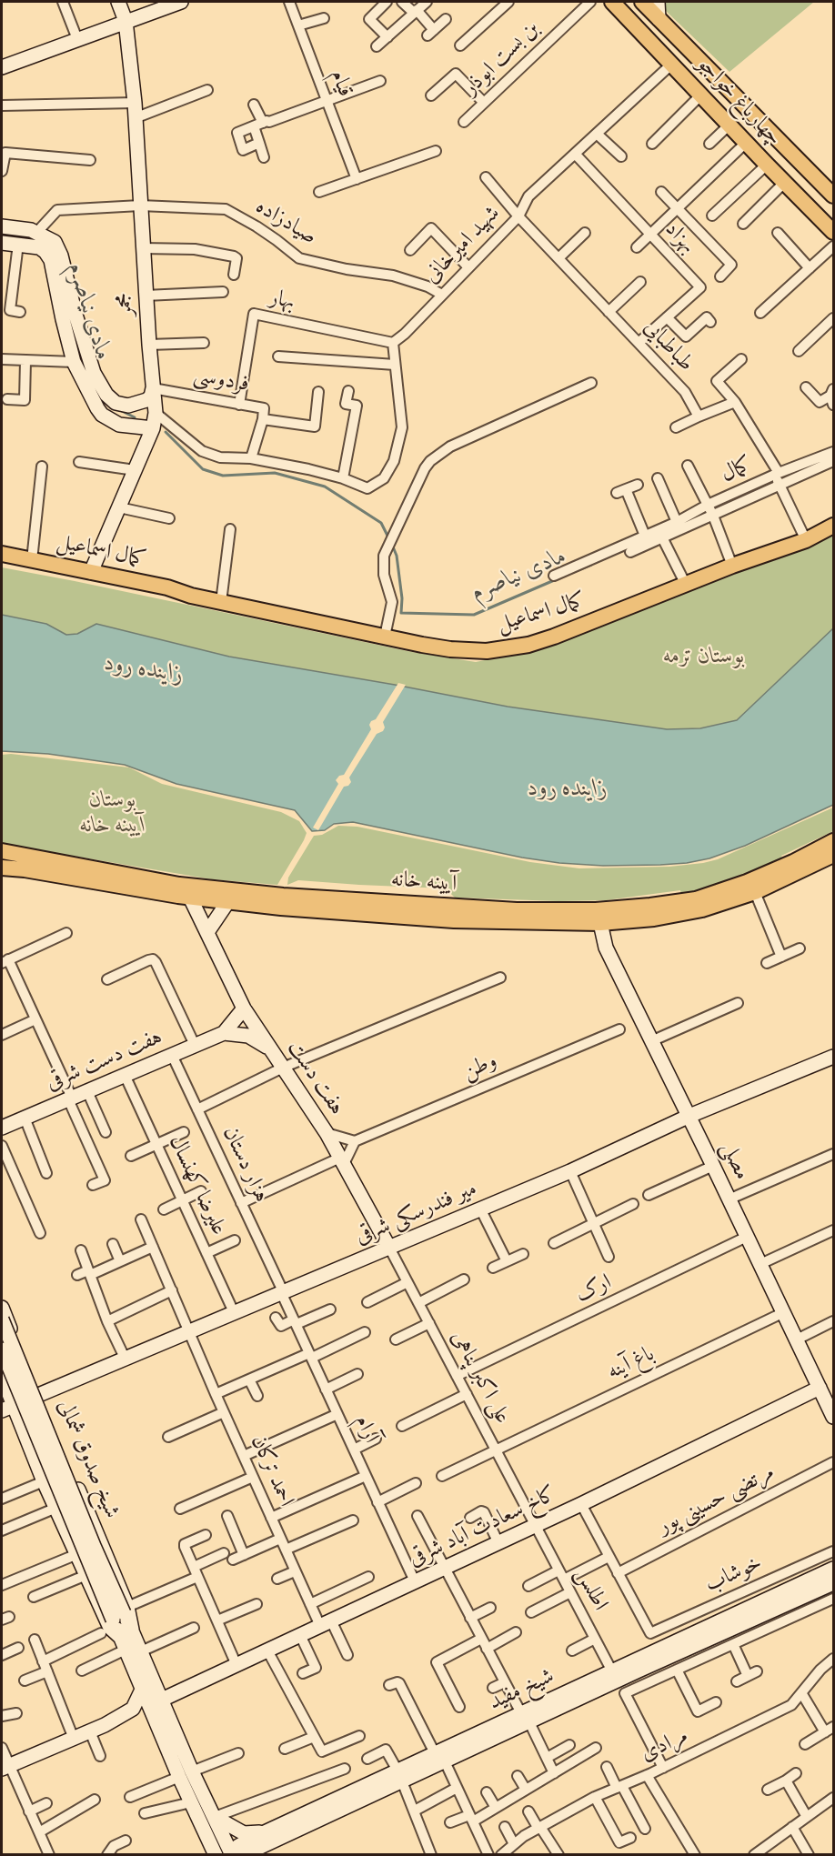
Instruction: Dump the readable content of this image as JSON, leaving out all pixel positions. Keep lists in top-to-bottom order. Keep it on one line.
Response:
{"streets":{"main road":["چهارباغ خواجو","مجمر","کمال اسماعیل","آیینه خانه","هفت دست شرقی","هفت دست","مصلی","میر فندرسکی شرقی","شیخ صدوق شمالی","کاخ سعادت آباد شرقی","شیخ مفید"],"street":["بن بست ابوذر","قیام","صیادزاده","بهزاد","شهید امیرخانی","بهار","طباطبایی","فردوسی","کمال","وطن","هزار دستان","علیرضا کهنسال","ارک","باغ آینه","علی اکبر پناهی","آرام","احمد ترکان","مرتضی حسینی پور","خوشاب","اطلس","مرادی"]},"crossings":[["چهارباغ خواجو","شهید امیرخانی"],["صیادزاده","شهید امیرخانی"],["صیادزاده","مجمر"],["بهزاد","شهید امیرخانی"],["بهزاد","طباطبایی"],["شهید امیرخانی","بهار"],["شهید امیرخانی","طباطبایی"],["بهار","فردوسی"],["مجمر","فردوسی"],["مجمر","کمال اسماعیل"],["آیینه خانه","هفت دست"],["آیینه خانه","مصلی"],["هفت دست شرقی","هزار دستان"],["هفت دست شرقی","علیرضا کهنسال"],["هفت دست","میر فندرسکی شرقی"],["هفت دست","علی اکبر پناهی"],["مصلی","میر فندرسکی شرقی"],["مصلی","ارک"],["مصلی","باغ آینه"],["مصلی","کاخ سعادت آباد شرقی"],["هزار دستان","میر فندرسکی شرقی"],["هزار دستان","آرام"],["علیرضا کهنسال","میر فندرسکی شرقی"],["میر فندرسکی شرقی","علی اکبر پناهی"],["میر فندرسکی شرقی","آرام"],["میر فندرسکی شرقی","شیخ صدوق شمالی"],["میر فندرسکی شرقی","احمد ترکان"],["ارک","علی اکبر پناهی"],["باغ آینه","علی اکبر پناهی"],["علی اکبر پناهی","کاخ سعادت آباد شرقی"],["علی اکبر پناهی","اطلس"],["آرام","کاخ سعادت آباد شرقی"],["شیخ صدوق شمالی","کاخ سعادت آباد شرقی"],["شیخ صدوق شمالی","شیخ مفید"],["احمد ترکان","کاخ سعادت آباد شرقی"],["مرتضی حسینی پور","خوشاب"],["کاخ سعادت آباد شرقی","اطلس"],["اطلس","شیخ مفید"],["اطلس","مرادی"]],"water":["مادی نیاصرم","زاینده رود"],"parks":["بوستان ترمه","بوستان آیینه خانه"]}
